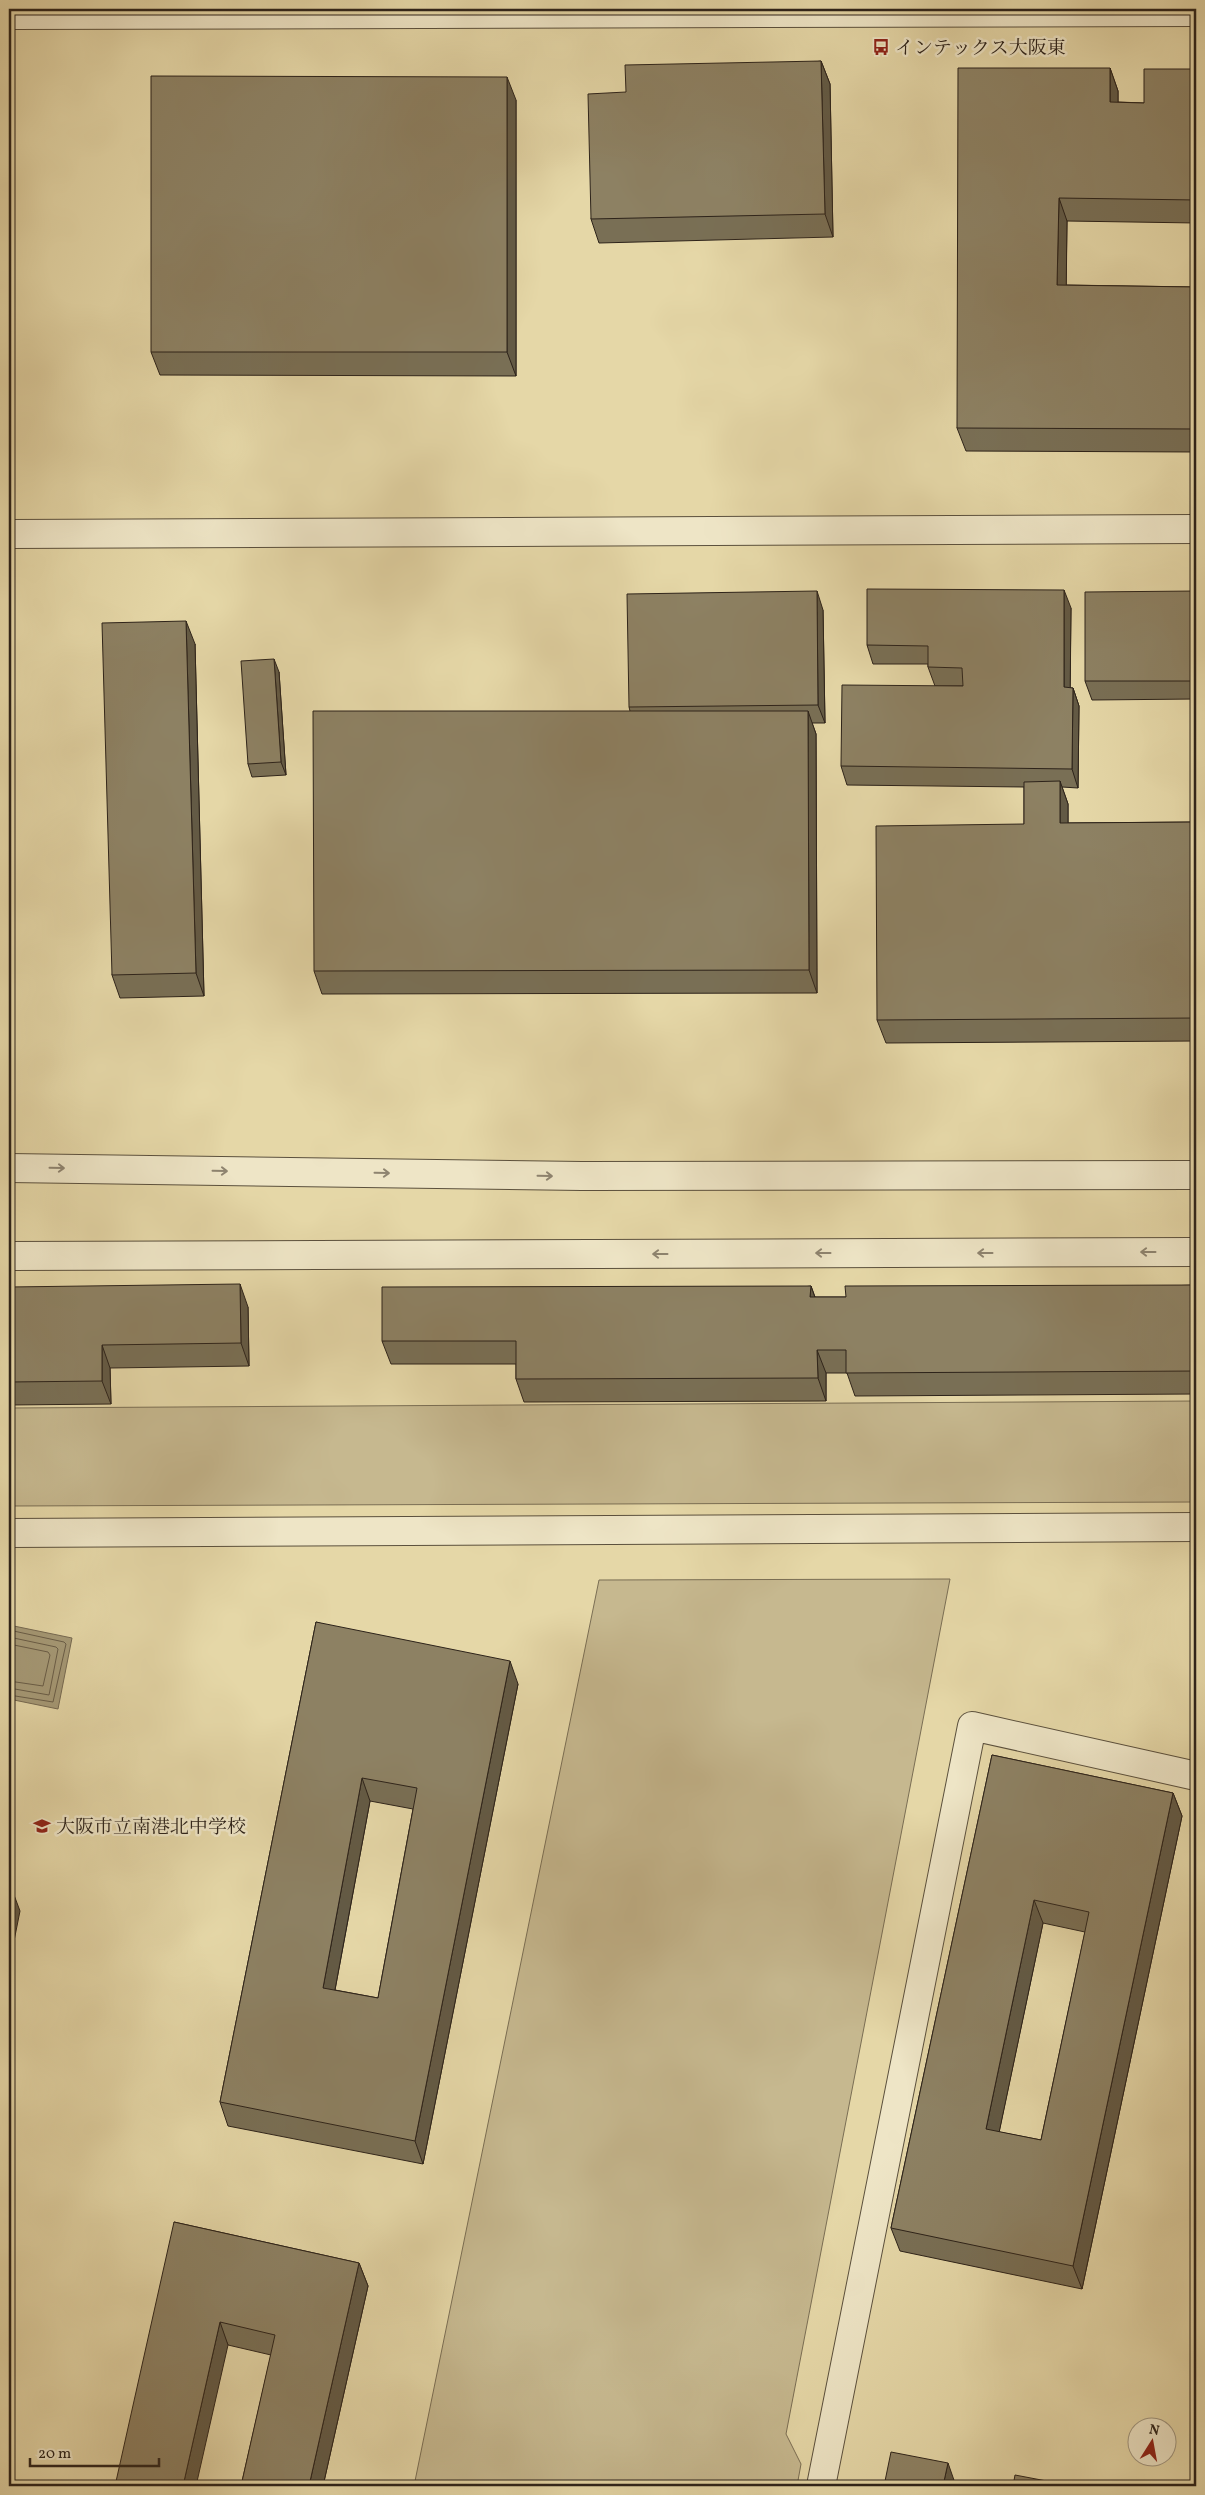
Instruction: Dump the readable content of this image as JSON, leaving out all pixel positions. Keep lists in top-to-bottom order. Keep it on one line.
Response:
{"places":{"bus stop":["インテックス大阪東"],"school or university":["大阪市立南港北中学校"]},"scale_bar":"20 m","north":"top"}
